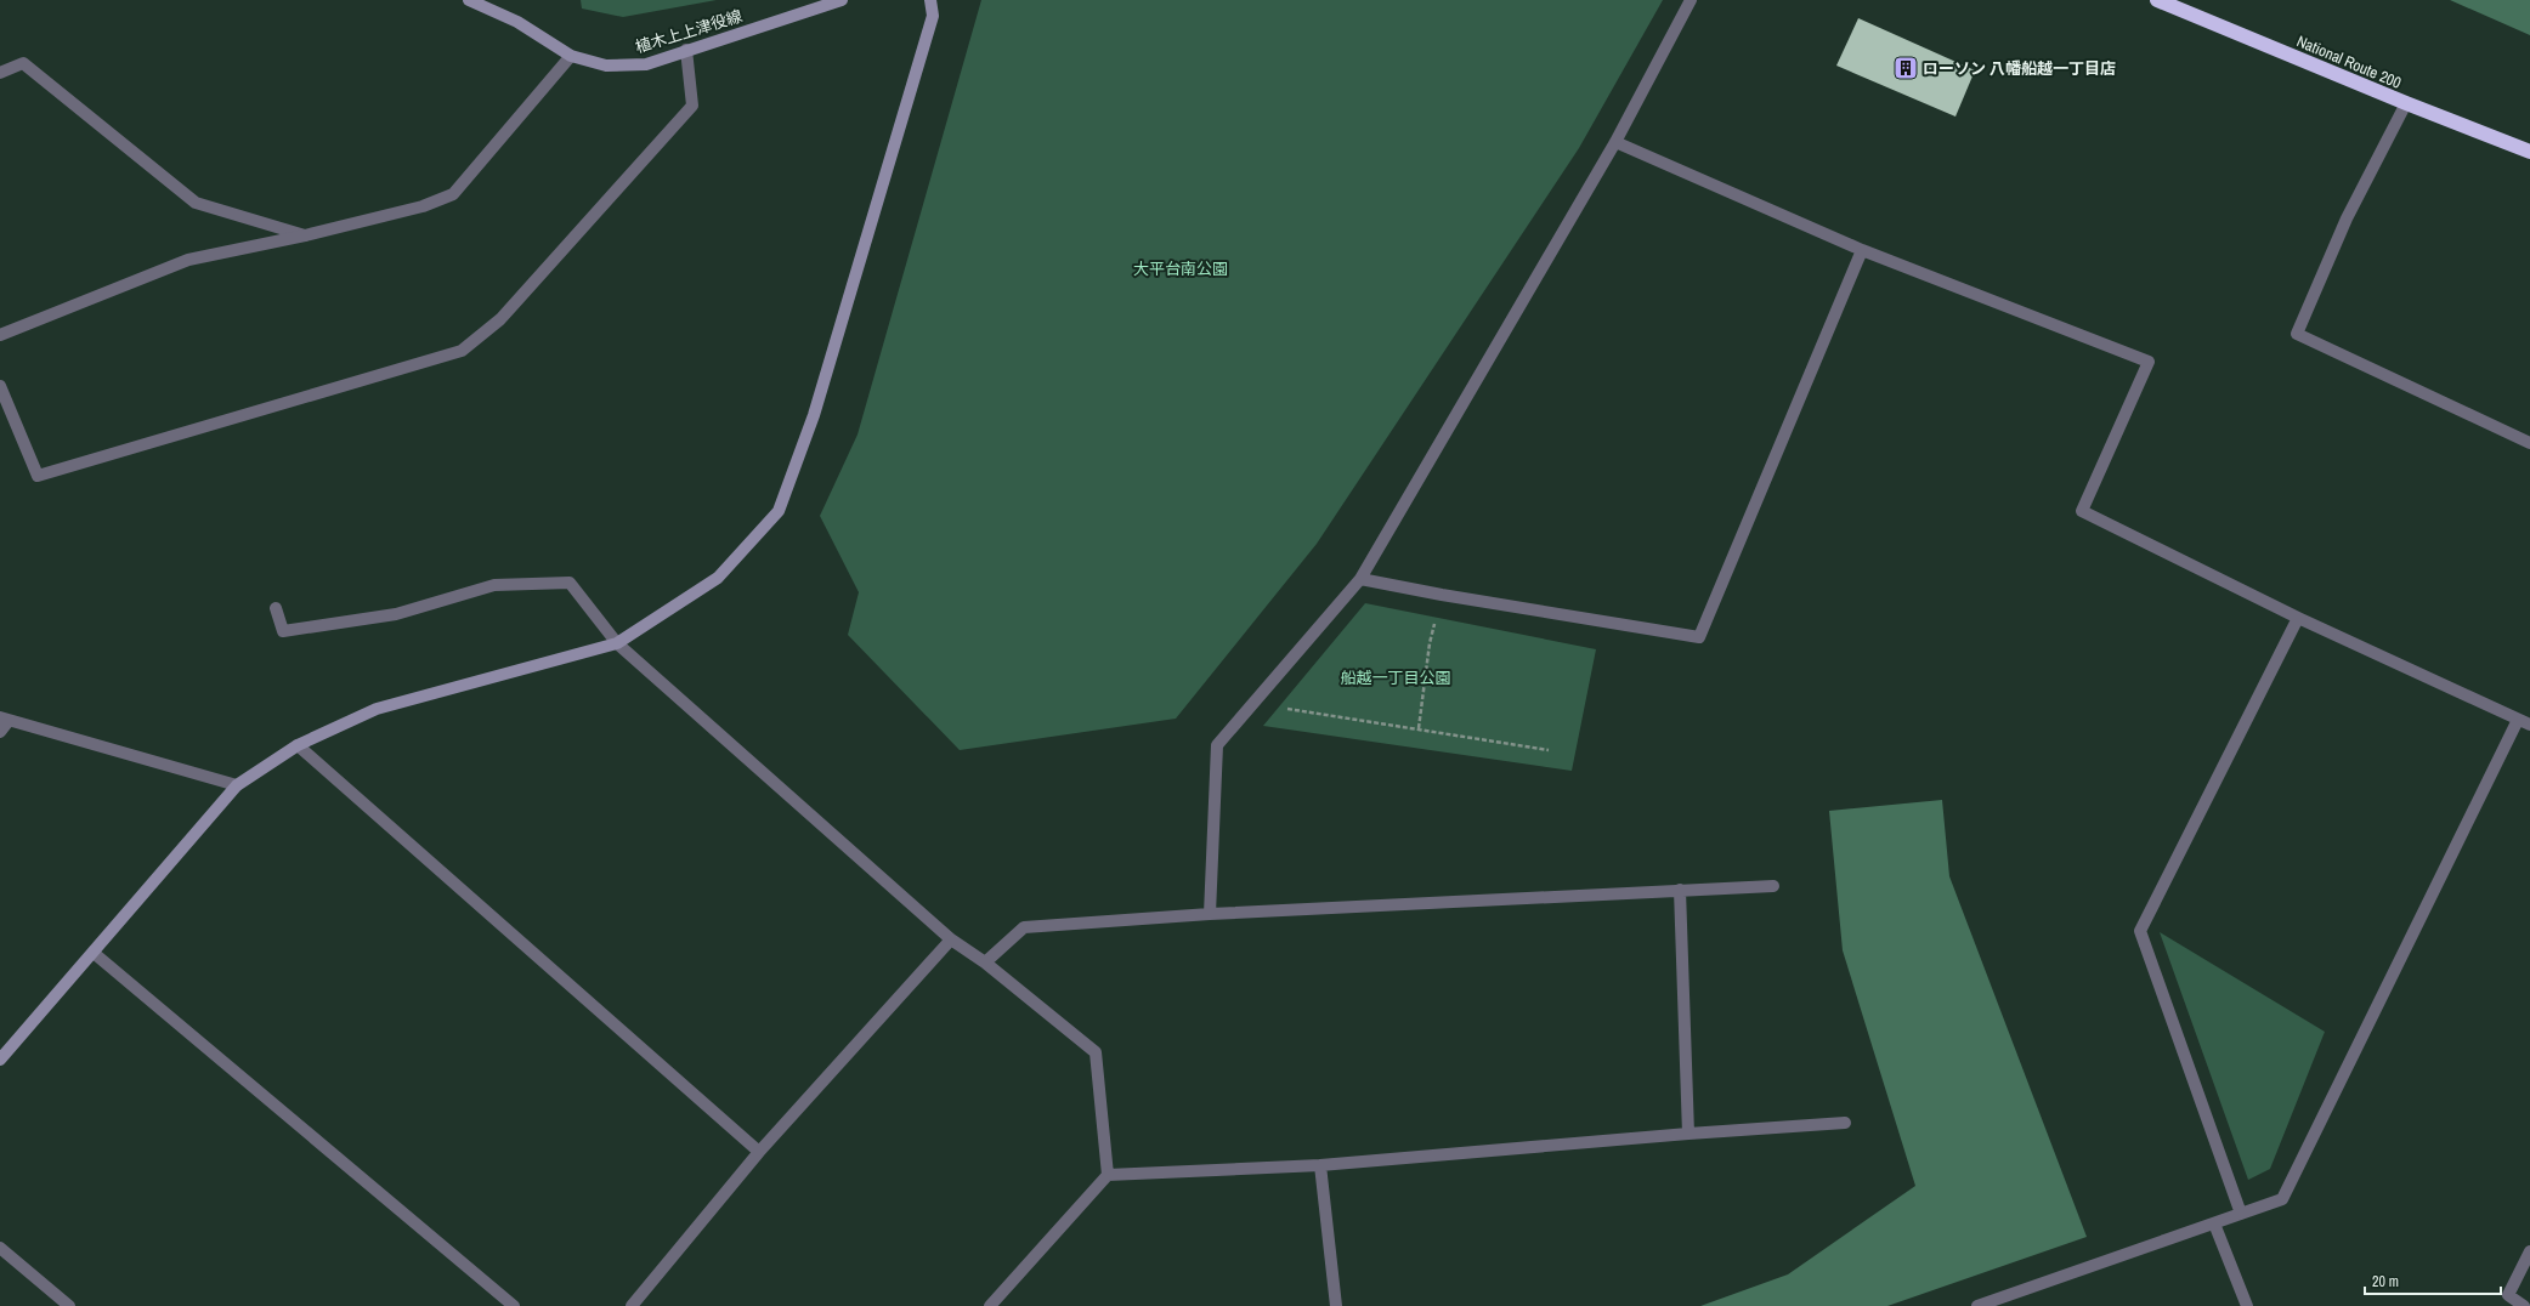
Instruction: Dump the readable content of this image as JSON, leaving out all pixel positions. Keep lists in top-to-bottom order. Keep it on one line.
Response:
{"streets":{"highway":["National Route 200"],"street":["植木上上津役線"]},"parks":["大平台南公園","船越一丁目公園"],"places":{"building":["ローソン 八幡船越一丁目店"]},"scale_bar":"20 m"}
